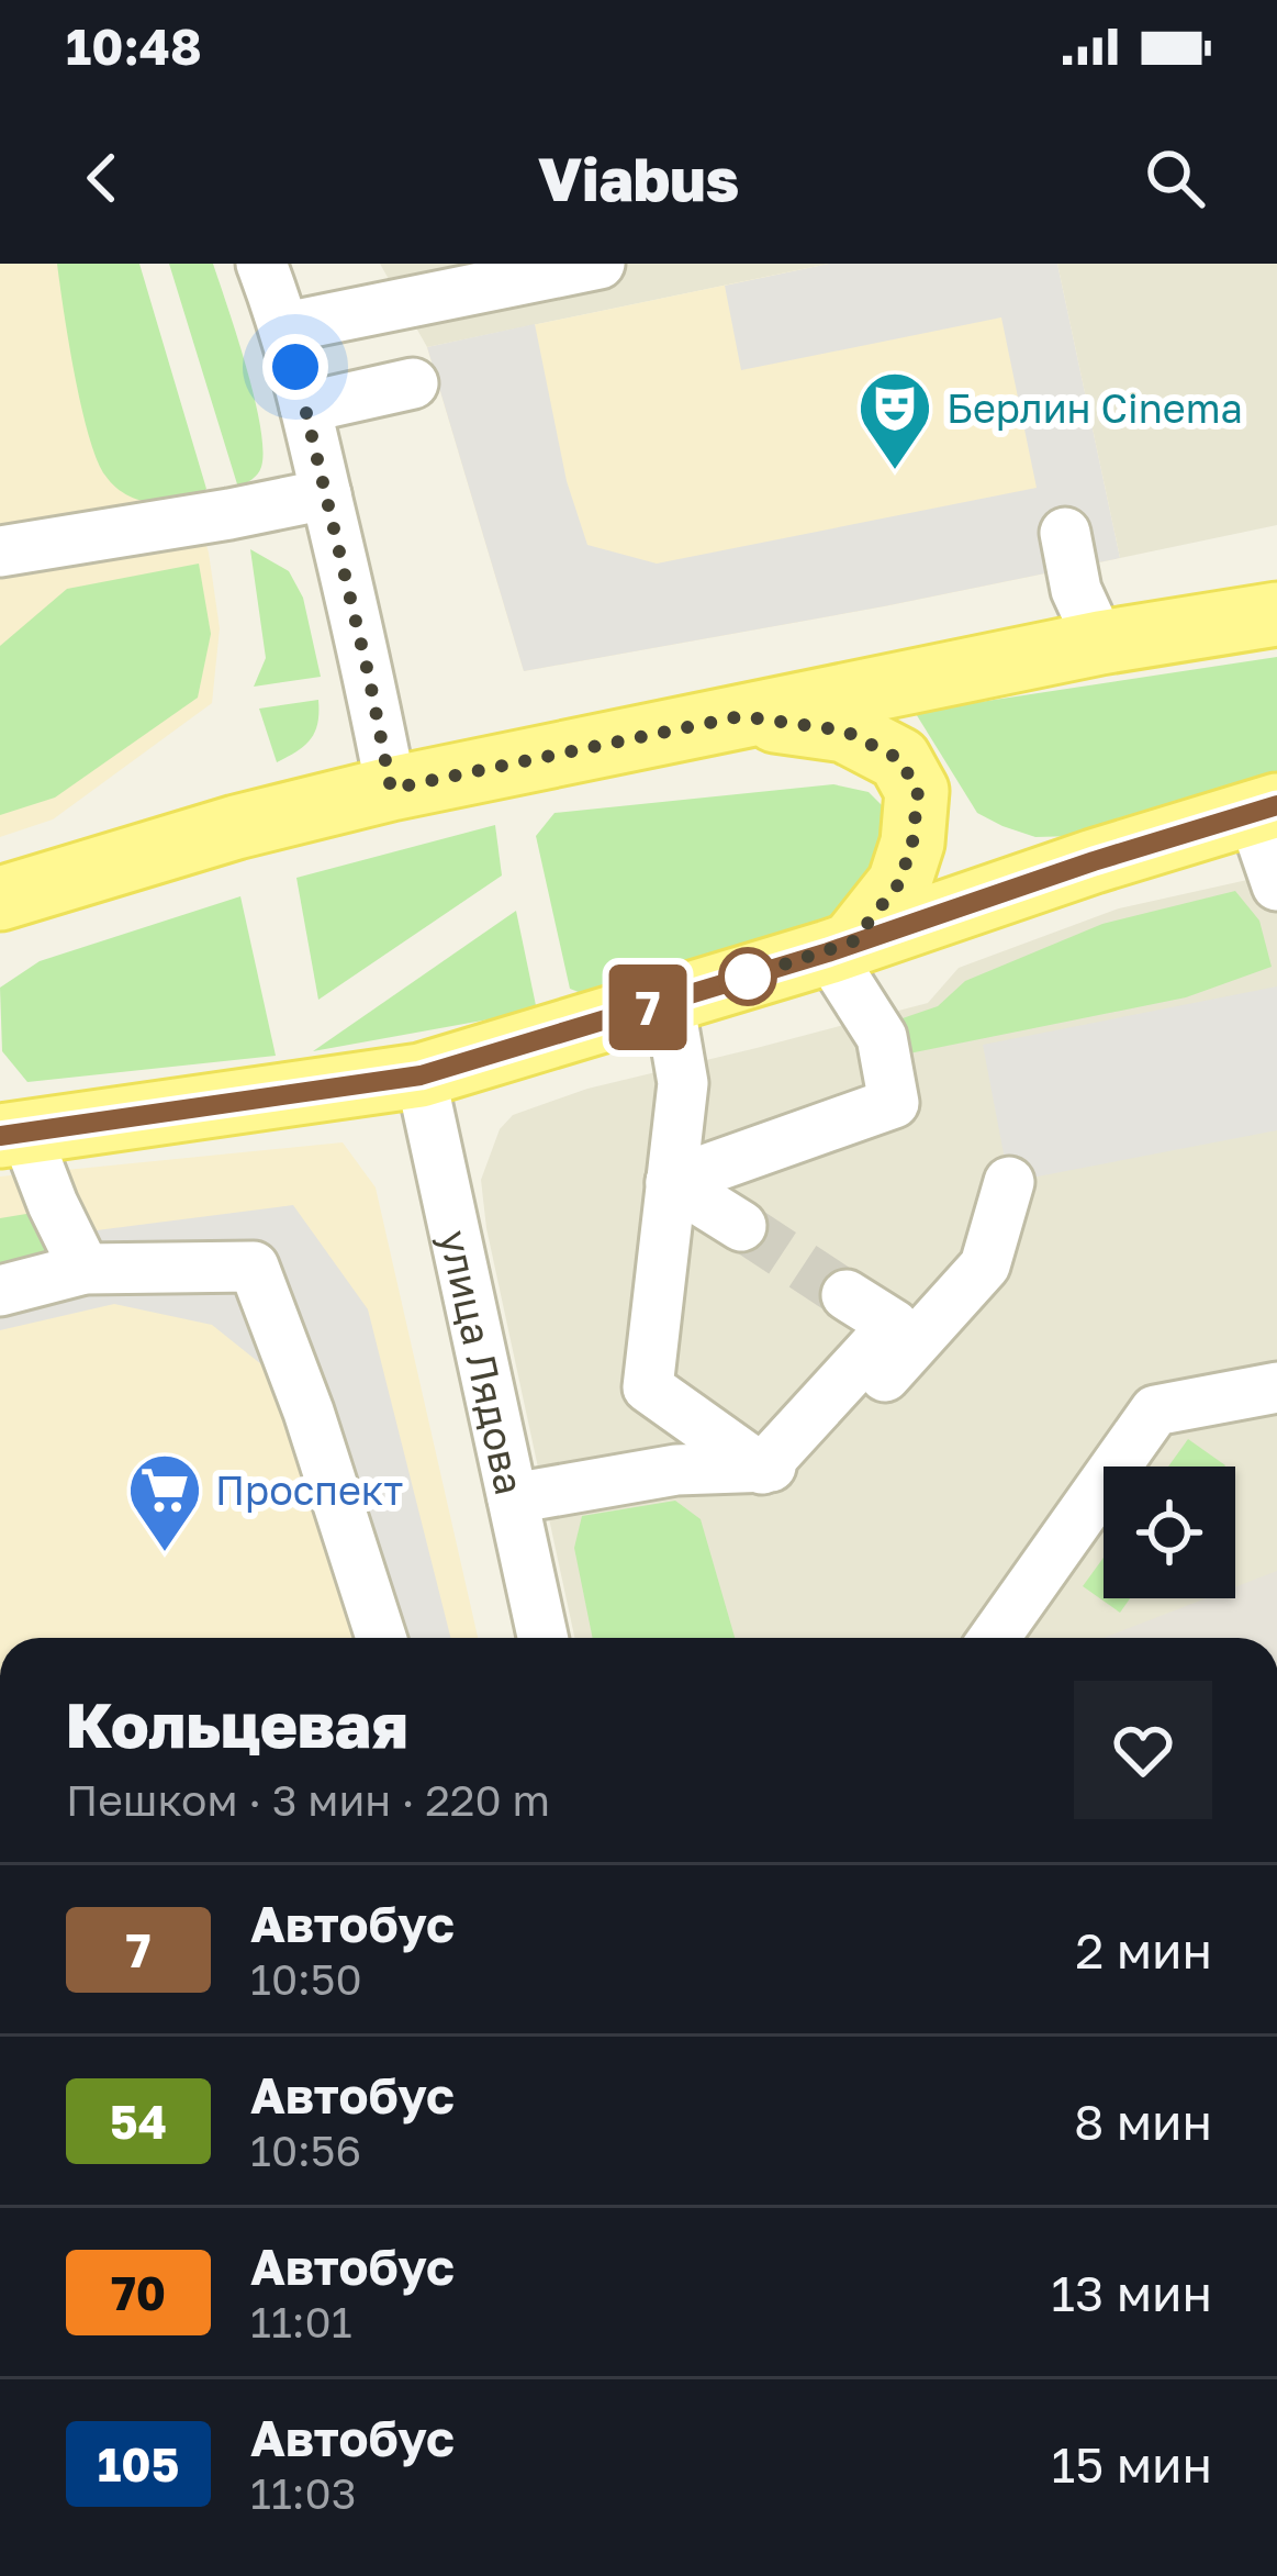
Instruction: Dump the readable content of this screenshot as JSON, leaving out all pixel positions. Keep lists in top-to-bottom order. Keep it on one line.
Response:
{"streets":{"street":["улица Лядова"]},"places":{"theatre":["Берлин Cinema"],"supermarket":["Проспект"]},"lines":["bus line 7"],"page":{"status":"10:48","header":"Viabus","on_map":"7","heading":["Кольцевая","Пешком · 3 мин · 220 m"],"list":[{"mark":"7","name":"Автобус","note":"10:50","value":"2 мин"},{"mark":"54","name":"Автобус","note":"10:56","value":"8 мин"},{"mark":"70","name":"Автобус","note":"11:01","value":"13 мин"},{"mark":"105","name":"Автобус","note":"11:03","value":"15 мин"}]}}
